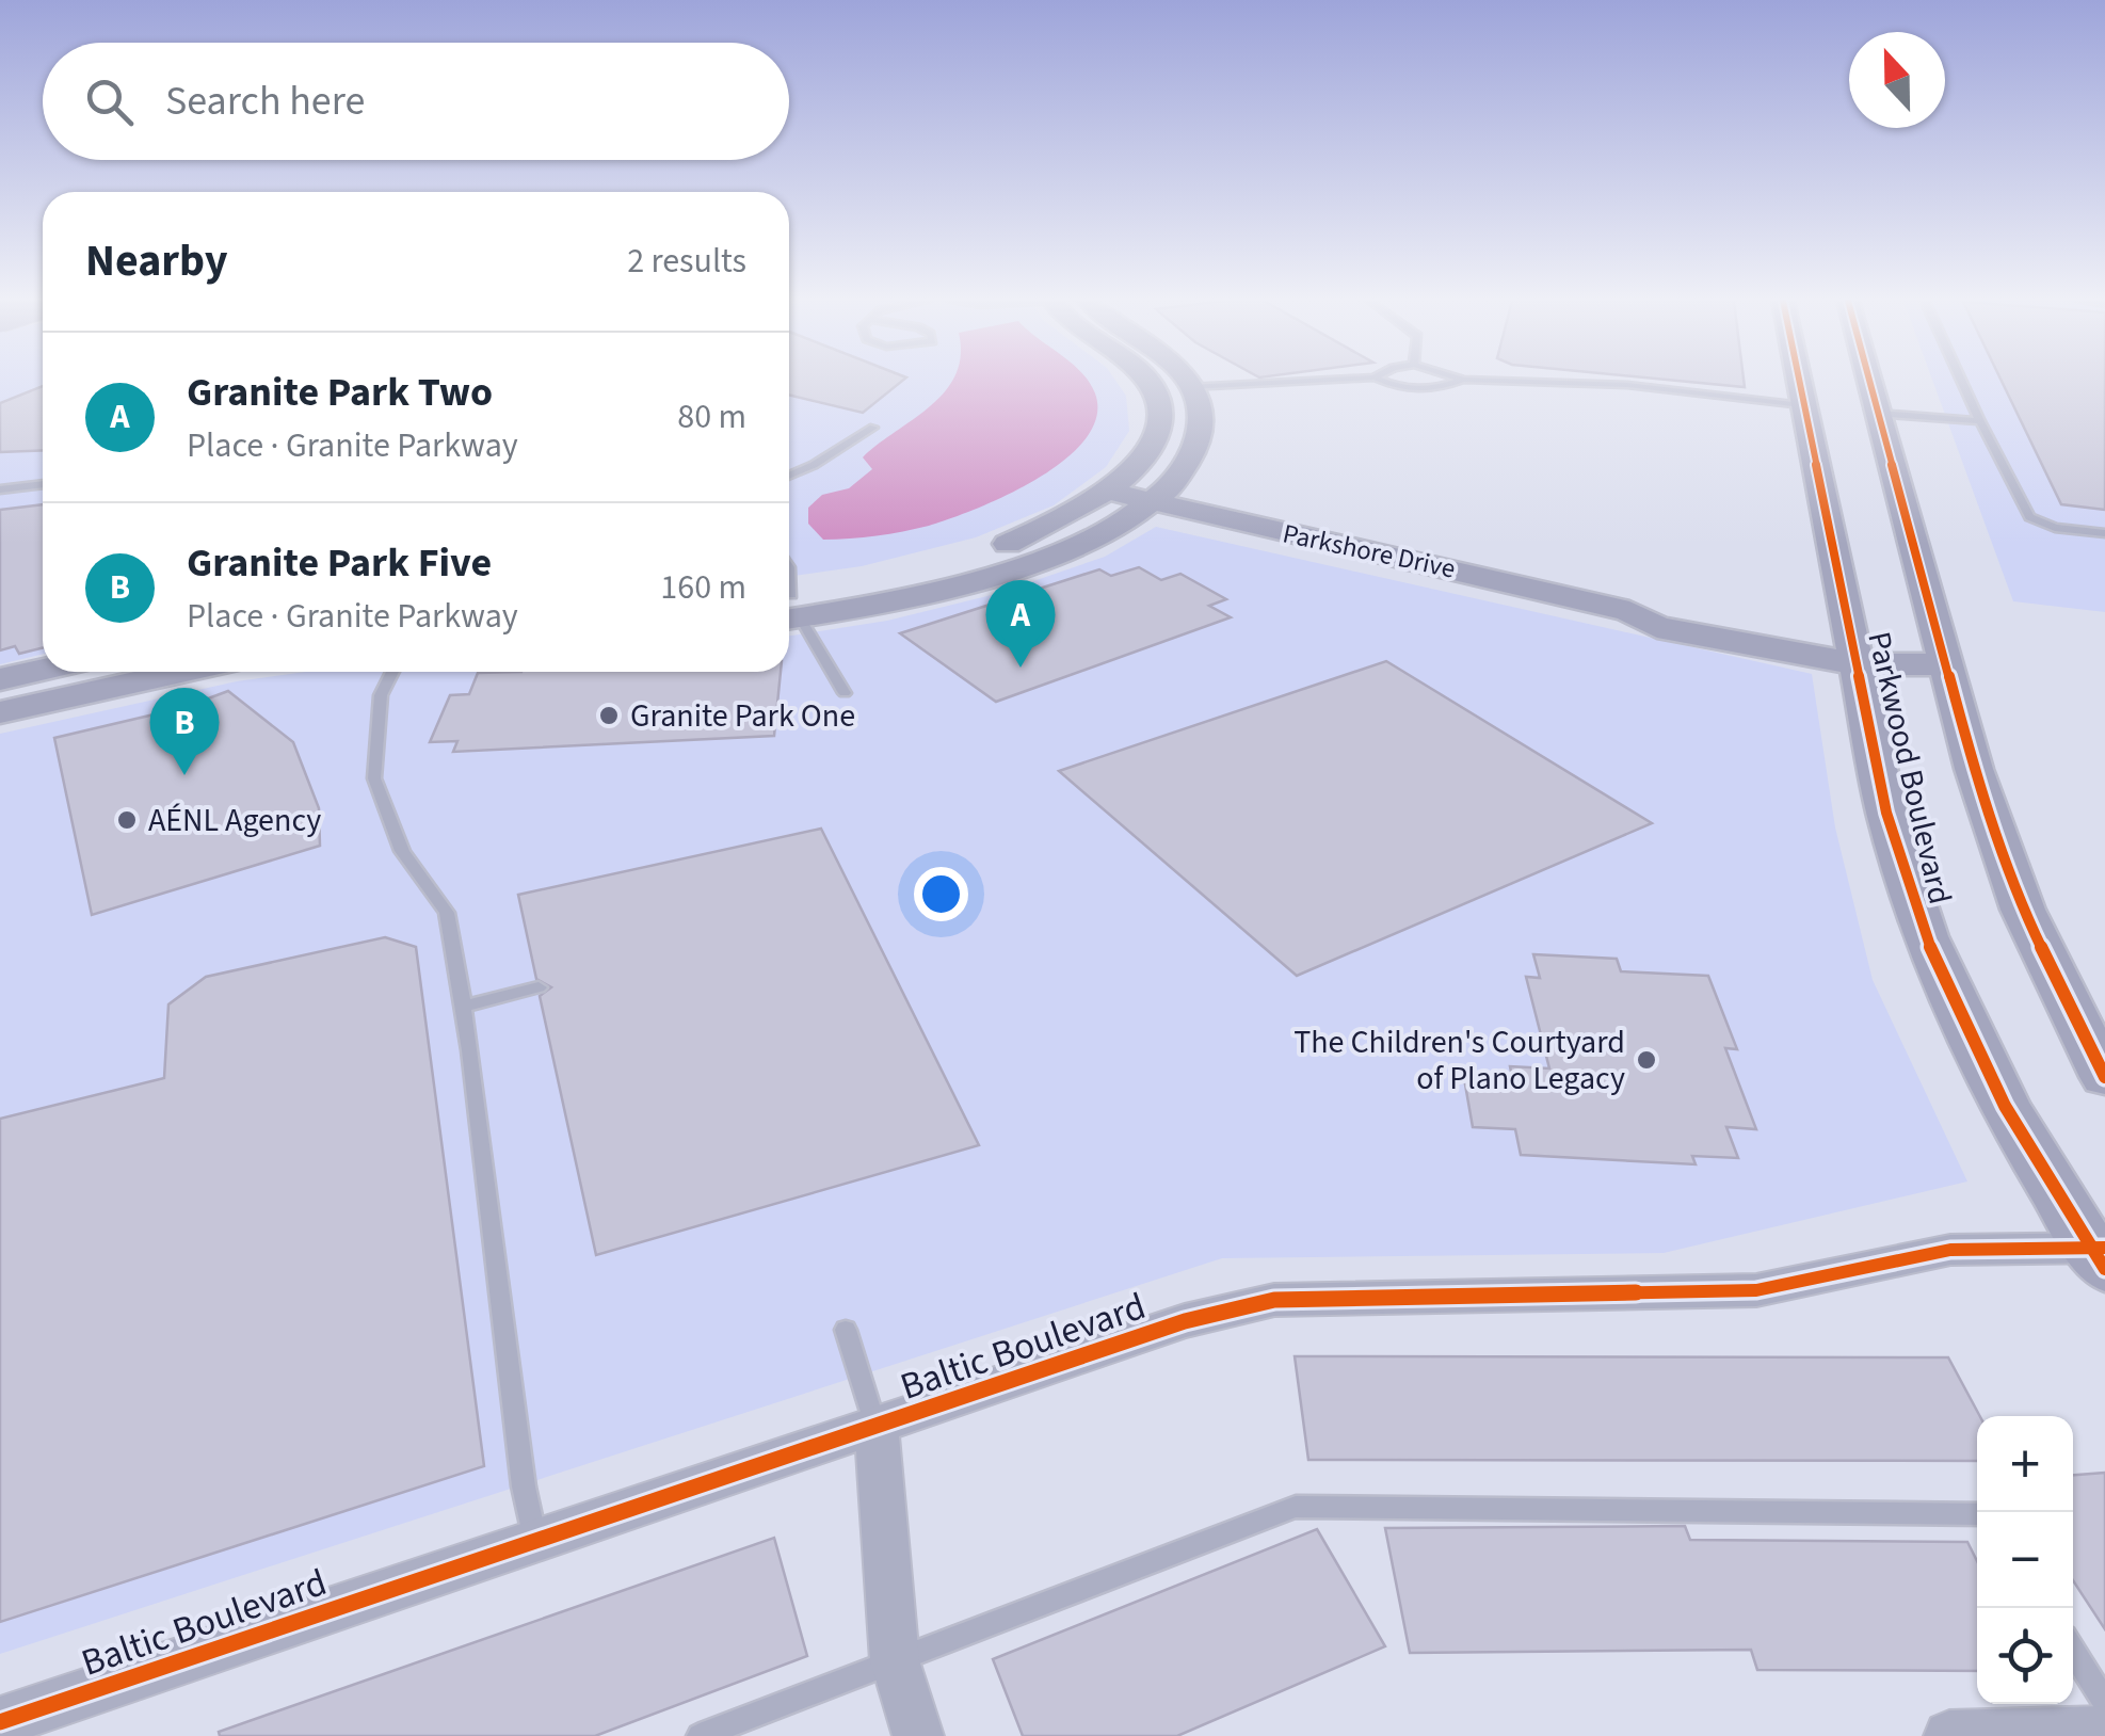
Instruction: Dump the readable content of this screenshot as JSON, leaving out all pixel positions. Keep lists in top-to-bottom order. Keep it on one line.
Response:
{"streets":{"main road":["Parkshore Drive","Parkwood Boulevard"],"street":["Baltic Boulevard"]},"crossings":[["Parkshore Drive","Parkwood Boulevard"],["Parkwood Boulevard","Baltic Boulevard"]],"places":["Granite Park One","AÉNL Agency","The Children's Courtyard of Plano Legacy"],"north":"top","page":{"search":"Search here","heading":["Nearby","2 results"],"list":[{"mark":"A","name":"Granite Park Two","note":"Place · Granite Parkway","value":"80 m"},{"mark":"B","name":"Granite Park Five","note":"Place · Granite Parkway","value":"160 m"}],"pins":["A","B"],"map_buttons":["+","−"]}}
